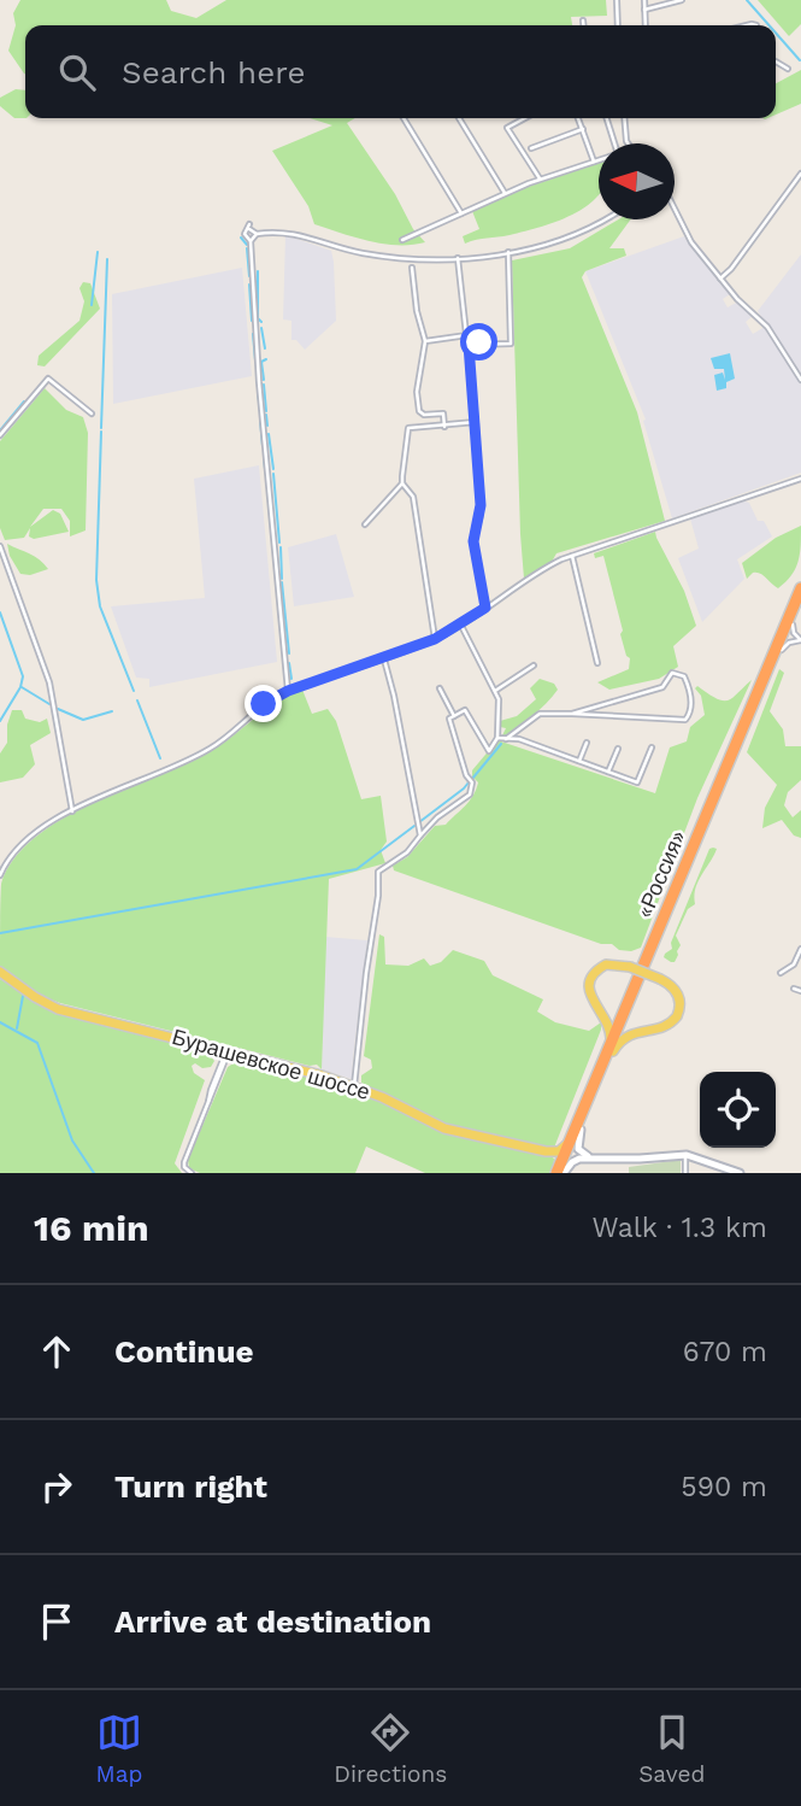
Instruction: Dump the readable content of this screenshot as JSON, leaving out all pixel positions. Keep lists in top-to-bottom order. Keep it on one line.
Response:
{"streets":{"highway":["«Россия»"],"main road":["Бурашевское шоссе"]},"north":"left","page":{"search":"Search here","heading":["16 min","Walk · 1.3 km"],"list":[["Continue","670 m"],["Turn right","590 m"],"Arrive at destination"],"nav":["Map","Directions","Saved"]}}
